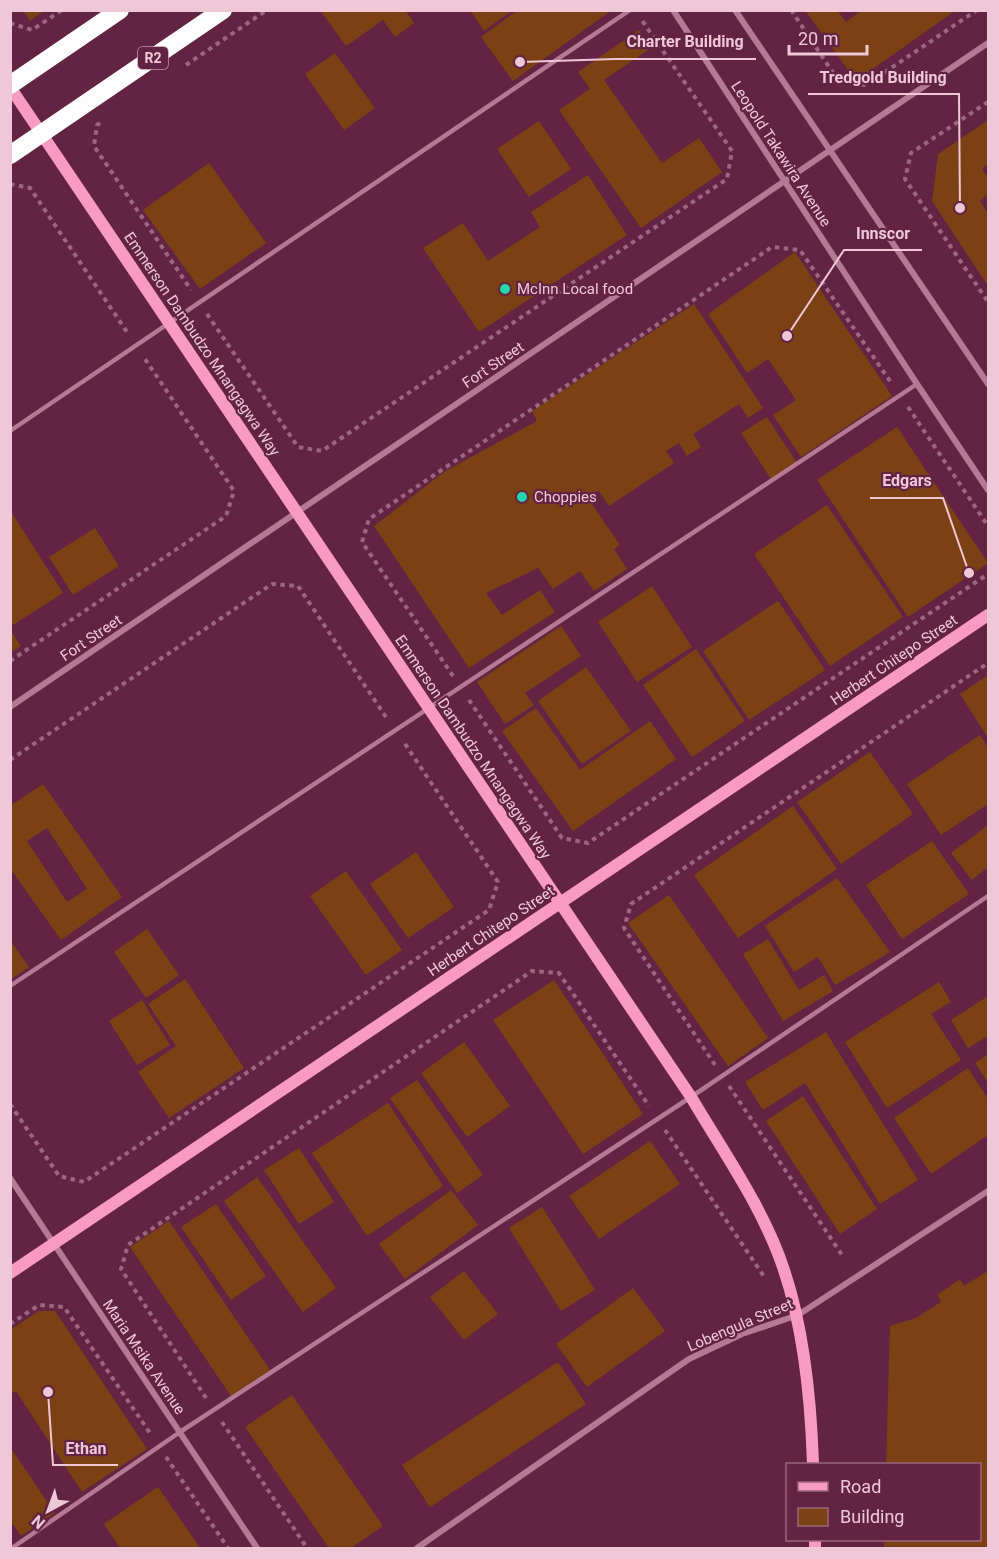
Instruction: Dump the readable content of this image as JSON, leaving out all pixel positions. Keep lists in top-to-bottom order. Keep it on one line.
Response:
{"streets":{"highway":["R2"],"street":["Leopold Takawira Avenue","Emmerson Dambudzo Mnangagwa Way","Fort Street","Herbert Chitepo Street","Lobengula Street","Maria Msika Avenue"]},"crossings":[["R2","Emmerson Dambudzo Mnangagwa Way"],["Leopold Takawira Avenue","Fort Street"],["Emmerson Dambudzo Mnangagwa Way","Fort Street"],["Emmerson Dambudzo Mnangagwa Way","Herbert Chitepo Street"],["Emmerson Dambudzo Mnangagwa Way","Lobengula Street"],["Herbert Chitepo Street","Maria Msika Avenue"]],"places":["Charter Building","Tredgold Building","McInn Local food","Innscor","Choppies","Edgars","Ethan"],"legend":["Road","Building"],"scale_bar":"20 m","north":"bottom left"}
